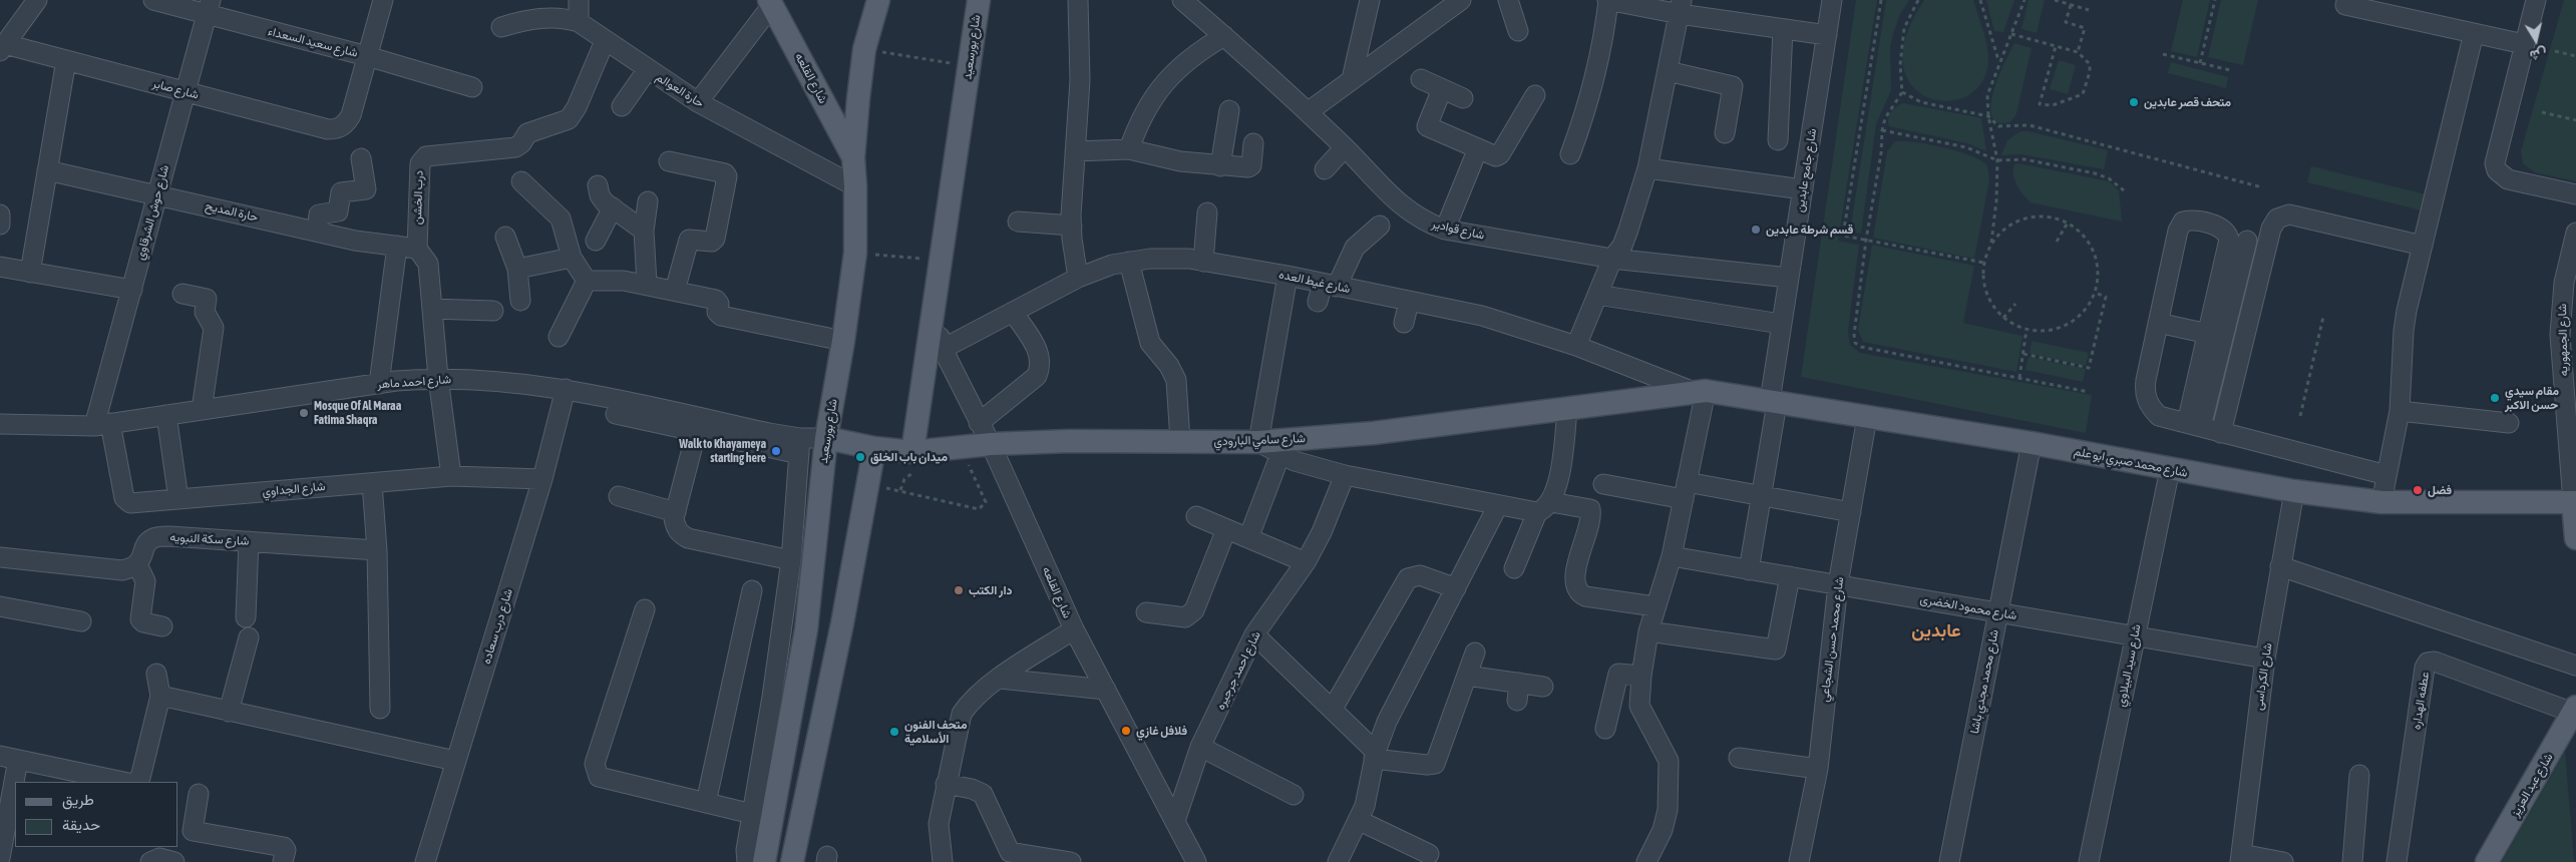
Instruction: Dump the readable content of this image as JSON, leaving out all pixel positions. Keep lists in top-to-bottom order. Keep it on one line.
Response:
{"streets":{"main road":["شارع بورسعيد","شارع القلعه","شارع الجمهوريه","شارع سامي البارودي","شارع محمد صبري ابو علم","شارع عبد العزيز"],"street":["شارع سعيد السعداء","شارع صابر","حارة العوالم","شارع جامع عابدين","درب الخشن","حارة المديح","شارع حوش الشرقاوي","شارع قوادير","شارع غيط العده","شارع احمد ماهر","شارع الجداوي","شارع سكة النبويه","شارع محمود الخضرى","شارع درب سعاده","شارع محمد حسن الشجاعي","شارع سيد البيلاوي","شارع احمد جرجيره","شارع الكرداسى","شارع محمد مجدي باشا","عطفه الهداره"]},"crossings":[["شارع سعيد السعداء","شارع صابر"],["شارع سعيد السعداء","شارع حوش الشرقاوي"],["شارع بورسعيد","شارع القلعه"],["شارع بورسعيد","حارة العوالم"],["شارع بورسعيد","شارع احمد ماهر"],["شارع بورسعيد","شارع سامي البارودي"],["شارع القلعه","شارع غيط العده"],["شارع القلعه","شارع سامي البارودي"],["شارع القلعه","شارع احمد جرجيره"],["شارع صابر","شارع حوش الشرقاوي"],["حارة العوالم","درب الخشن"],["شارع جامع عابدين","شارع قوادير"],["شارع جامع عابدين","شارع محمد صبري ابو علم"],["شارع جامع عابدين","شارع محمود الخضرى"],["درب الخشن","حارة المديح"],["درب الخشن","شارع احمد ماهر"],["درب الخشن","شارع الجداوي"],["حارة المديح","شارع حوش الشرقاوي"],["شارع حوش الشرقاوي","شارع احمد ماهر"],["شارع حوش الشرقاوي","شارع الجداوي"],["شارع غيط العده","شارع سامي البارودي"],["شارع غيط العده","شارع محمد صبري ابو علم"],["شارع الجمهوريه","شارع محمد صبري ابو علم"],["شارع احمد ماهر","شارع سامي البارودي"],["شارع احمد ماهر","شارع الجداوي"],["شارع احمد ماهر","شارع درب سعاده"],["شارع سامي البارودي","شارع محمد صبري ابو علم"],["شارع محمد صبري ابو علم","شارع محمد حسن الشجاعي"],["شارع محمد صبري ابو علم","شارع سيد البيلاوي"],["شارع محمد صبري ابو علم","شارع الكرداسى"],["شارع محمد صبري ابو علم","شارع محمد مجدي باشا"],["شارع الجداوي","شارع درب سعاده"],["شارع محمود الخضرى","شارع محمد حسن الشجاعي"],["شارع محمود الخضرى","شارع سيد البيلاوي"],["شارع محمود الخضرى","شارع الكرداسى"],["شارع محمود الخضرى","شارع محمد مجدي باشا"],["عطفه الهداره","شارع عبد العزيز"]],"districts":["عابدين"],"places":["متحف قصر عابدين","قسم شرطة عابدين","مقام سيدي حسن الاكبر","Mosque Of Al Maraa Fatima Shaqra","Walk to Khayameya starting here","ميدان باب الخلق","فضل","دار الكتب","فلافل غازي","متحف الفنون الأسلامية"],"legend":["طريق","حديقة"],"north":"bottom"}
